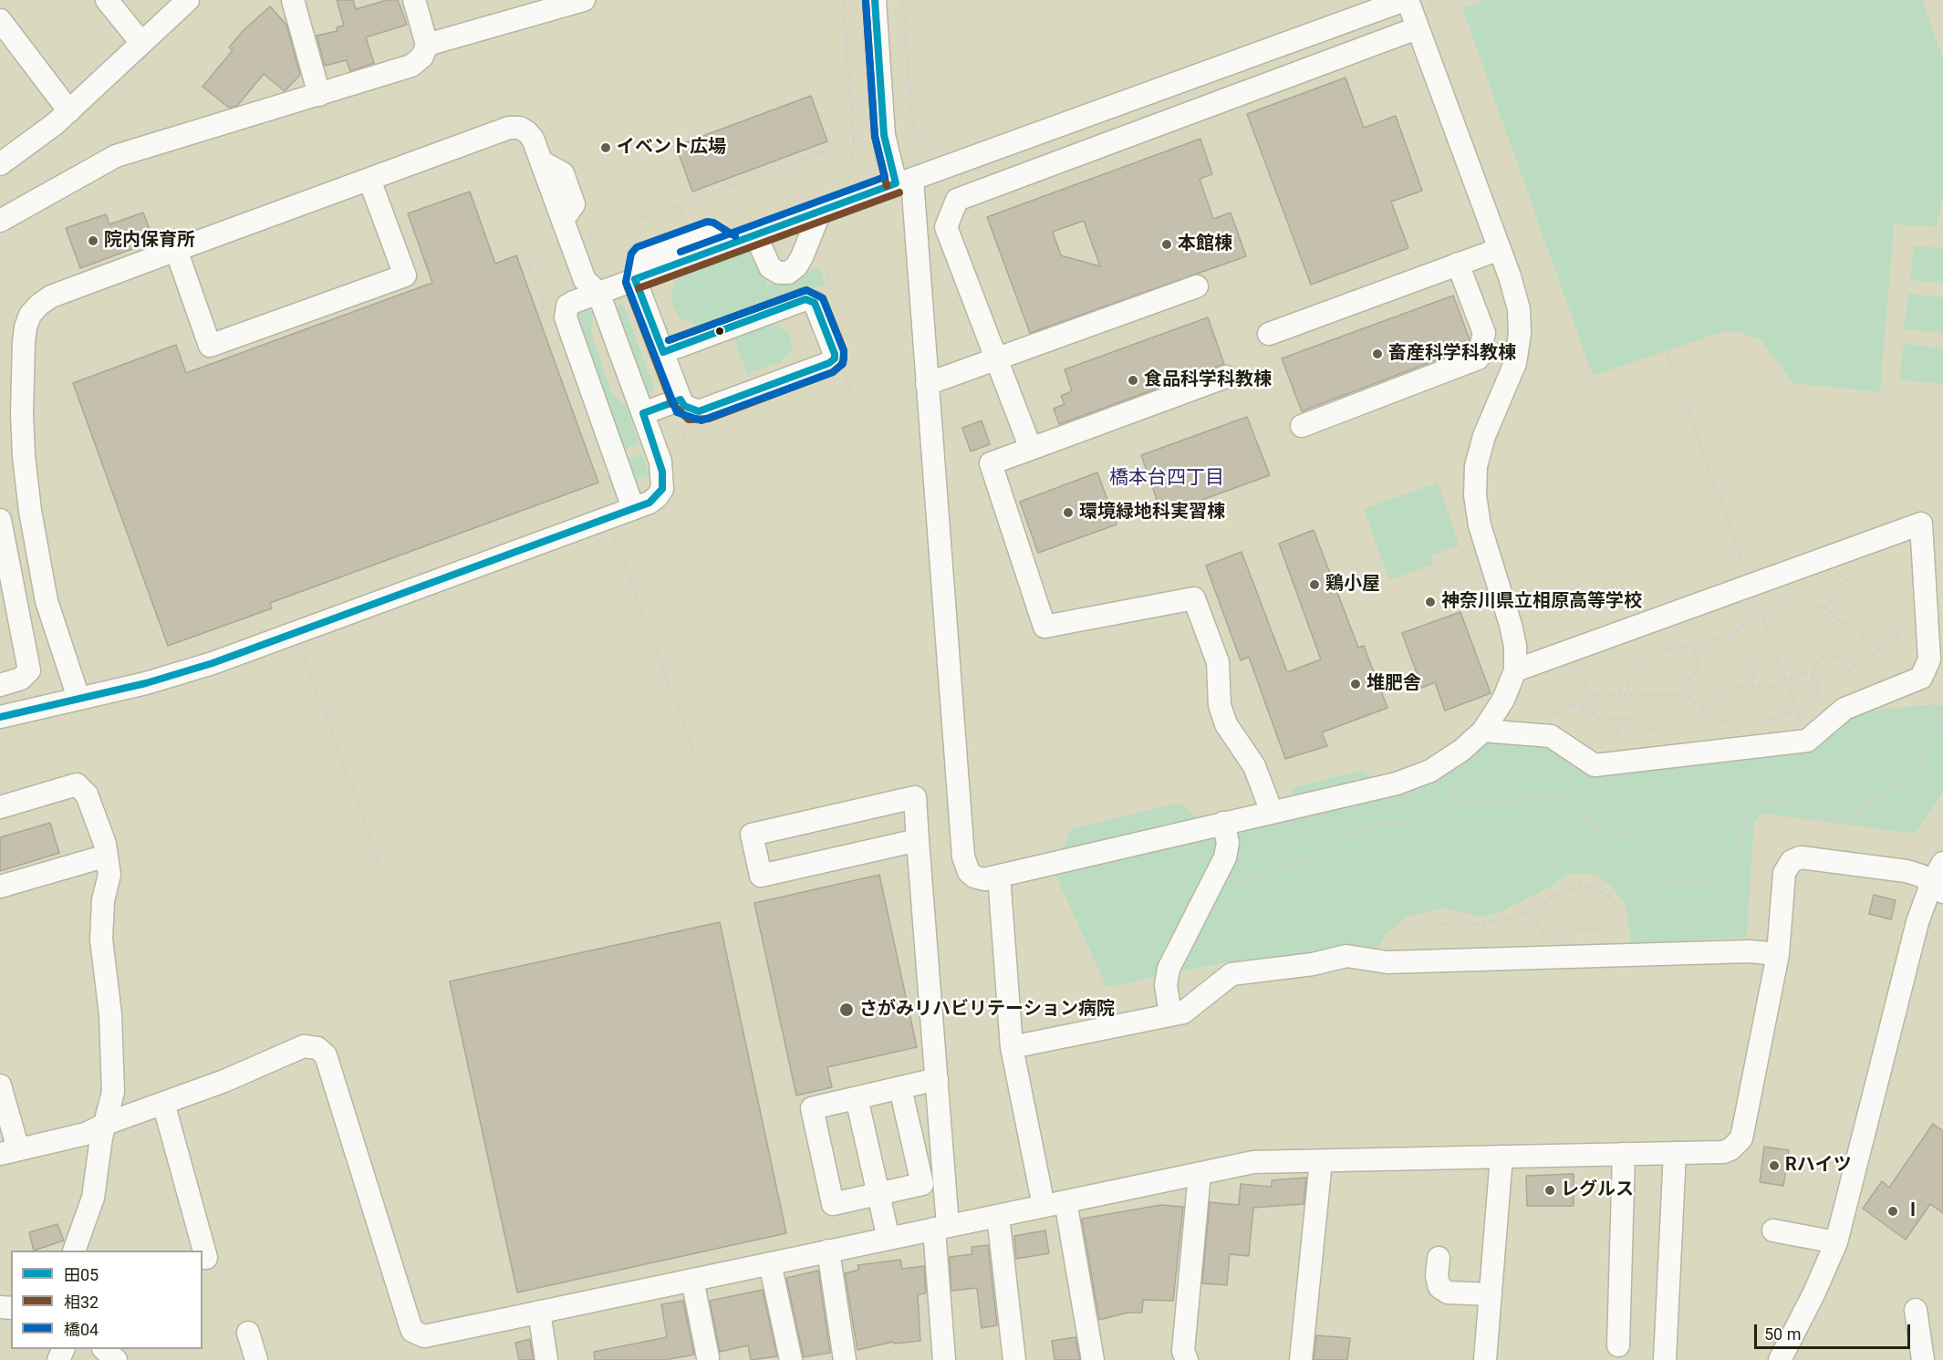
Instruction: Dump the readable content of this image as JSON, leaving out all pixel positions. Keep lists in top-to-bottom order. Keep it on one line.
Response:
{"districts":["橋本台四丁目"],"places":["イベント広場","院内保育所","本館棟","畜産科学科教棟","食品科学科教棟","環境緑地科実習棟","鶏小屋","神奈川県立相原高等学校","堆肥舎","さがみリハビリテーション病院","Rハイツ","レグルス","Ⅰ"],"lines":["transit line 田05","transit line 相32","transit line 橋04"],"legend":["田05","相32","橋04"],"scale_bar":"50 m"}
